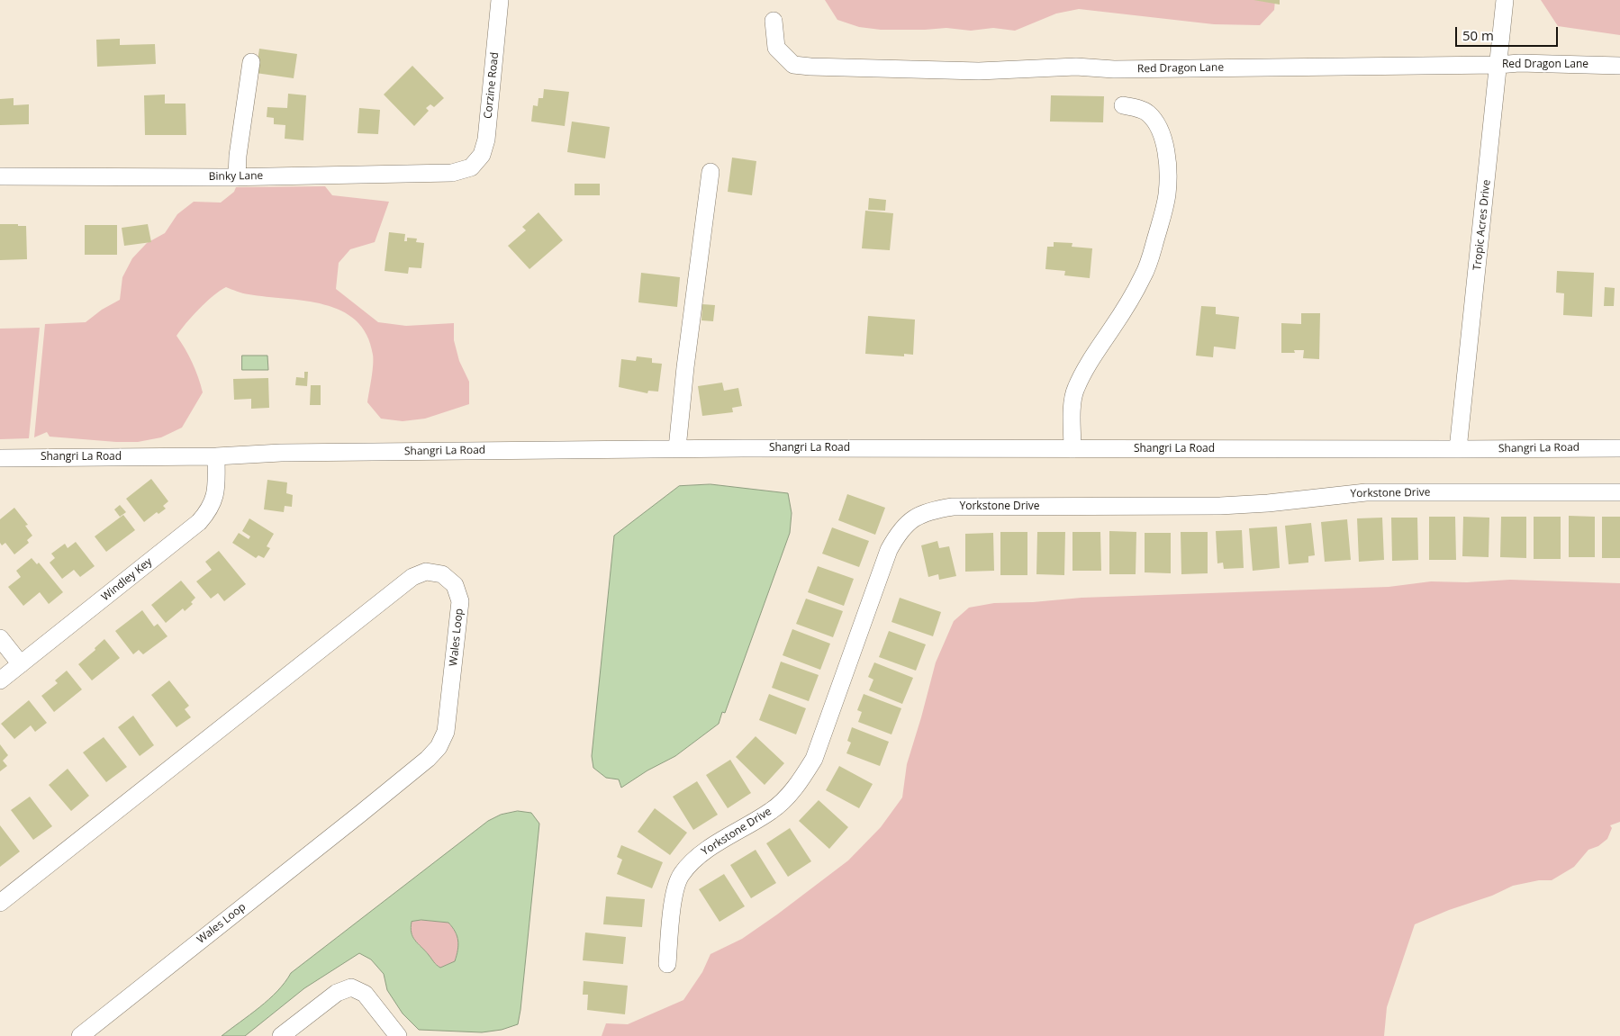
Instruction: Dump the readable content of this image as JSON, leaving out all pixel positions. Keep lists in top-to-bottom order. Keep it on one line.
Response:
{"streets":{"street":["Red Dragon Lane","Corzine Road","Binky Lane","Tropic Acres Drive","Shangri La Road","Yorkstone Drive","Windley Key","Wales Loop"]},"crossings":[["Red Dragon Lane","Tropic Acres Drive"],["Corzine Road","Binky Lane"],["Tropic Acres Drive","Shangri La Road"],["Shangri La Road","Windley Key"]],"scale_bar":"50 m"}
